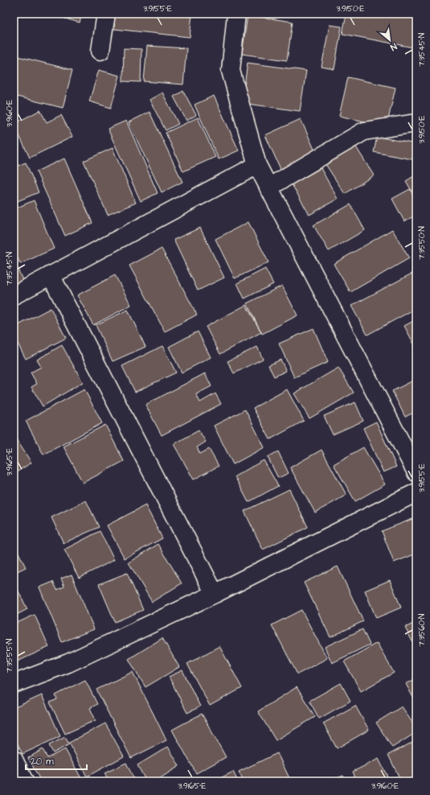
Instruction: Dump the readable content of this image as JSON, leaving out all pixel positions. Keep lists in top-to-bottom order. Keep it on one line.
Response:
{"scale_bar":"20 m","north":"bottom right","coordinates":["3.9155°E","3.9150°E","7.3545°N","3.9160°E","7.3550°N","3.9165°E","7.3560°N","7.3555°N"]}
